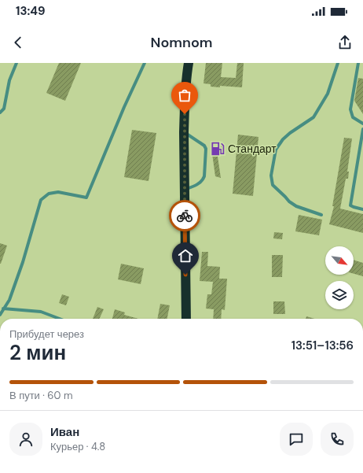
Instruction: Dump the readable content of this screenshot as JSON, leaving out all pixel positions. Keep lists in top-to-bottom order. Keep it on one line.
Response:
{"places":{"fuel station":["Стандарт"]},"north":"bottom right","page":{"status":"13:49","header":"Nomnom","heading":["2 мин","Прибудет через","13:51–13:56"],"panel":["Иван","Курьер · 4.8"],"bar":"В пути · 60 m"}}
